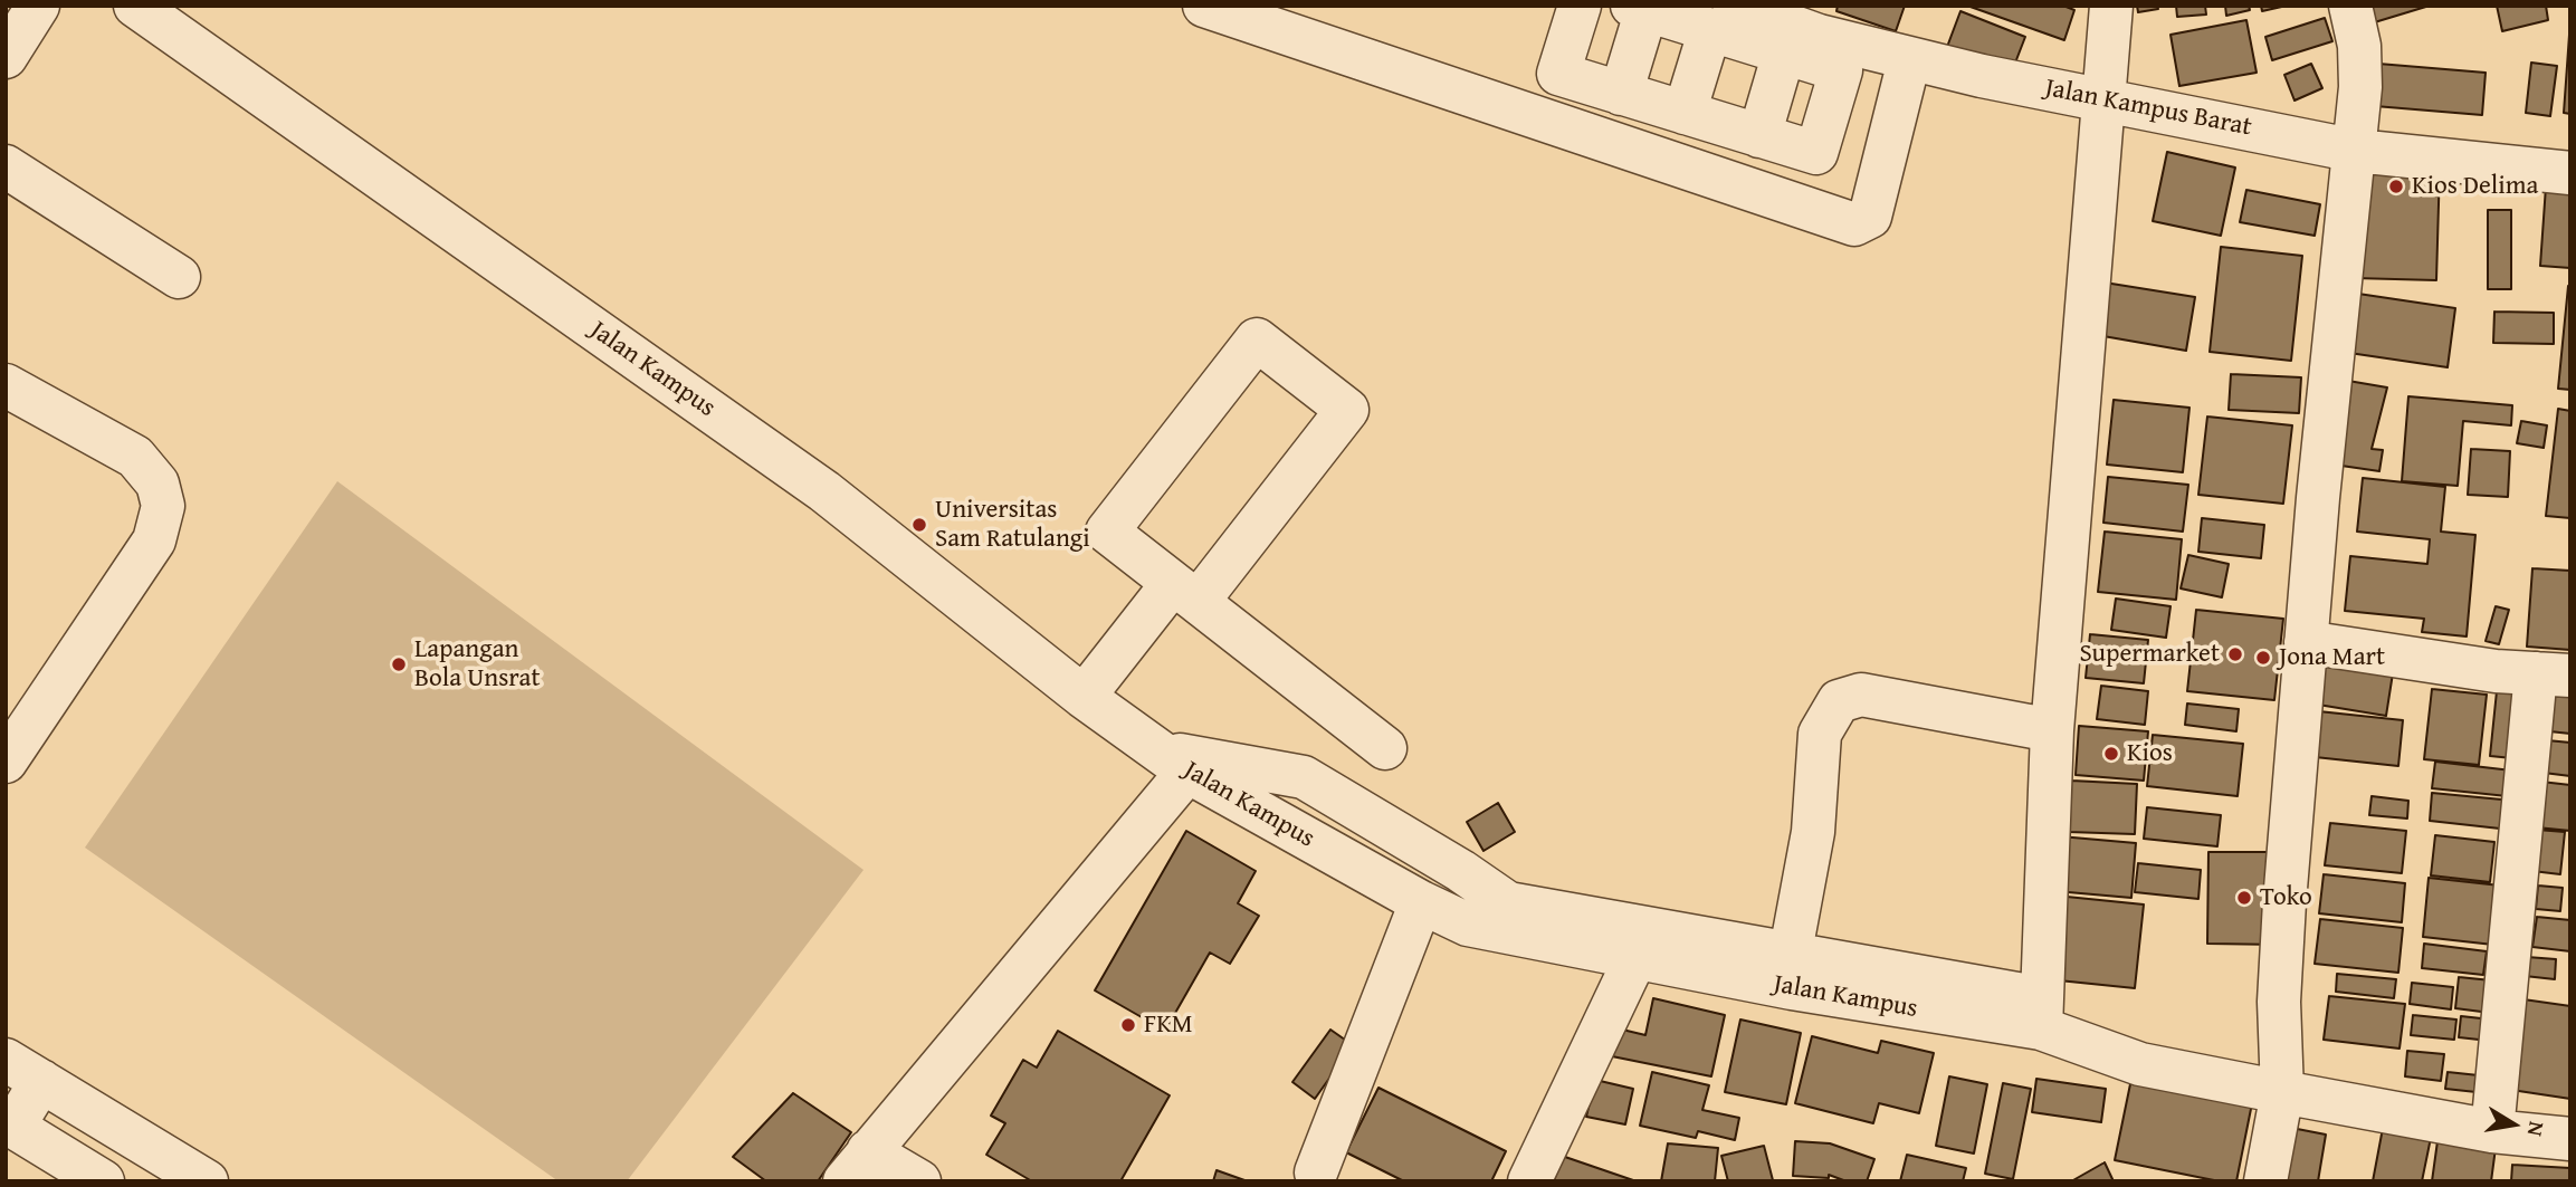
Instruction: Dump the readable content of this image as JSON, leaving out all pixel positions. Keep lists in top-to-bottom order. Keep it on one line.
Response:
{"streets":{"street":["Jalan Kampus Barat","Jalan Kampus"]},"places":["Kios Delima","Universitas Sam Ratulangi","Supermarket","Jona Mart","Lapangan Bola Unsrat","Kios","Toko","FKM"],"north":"right"}
